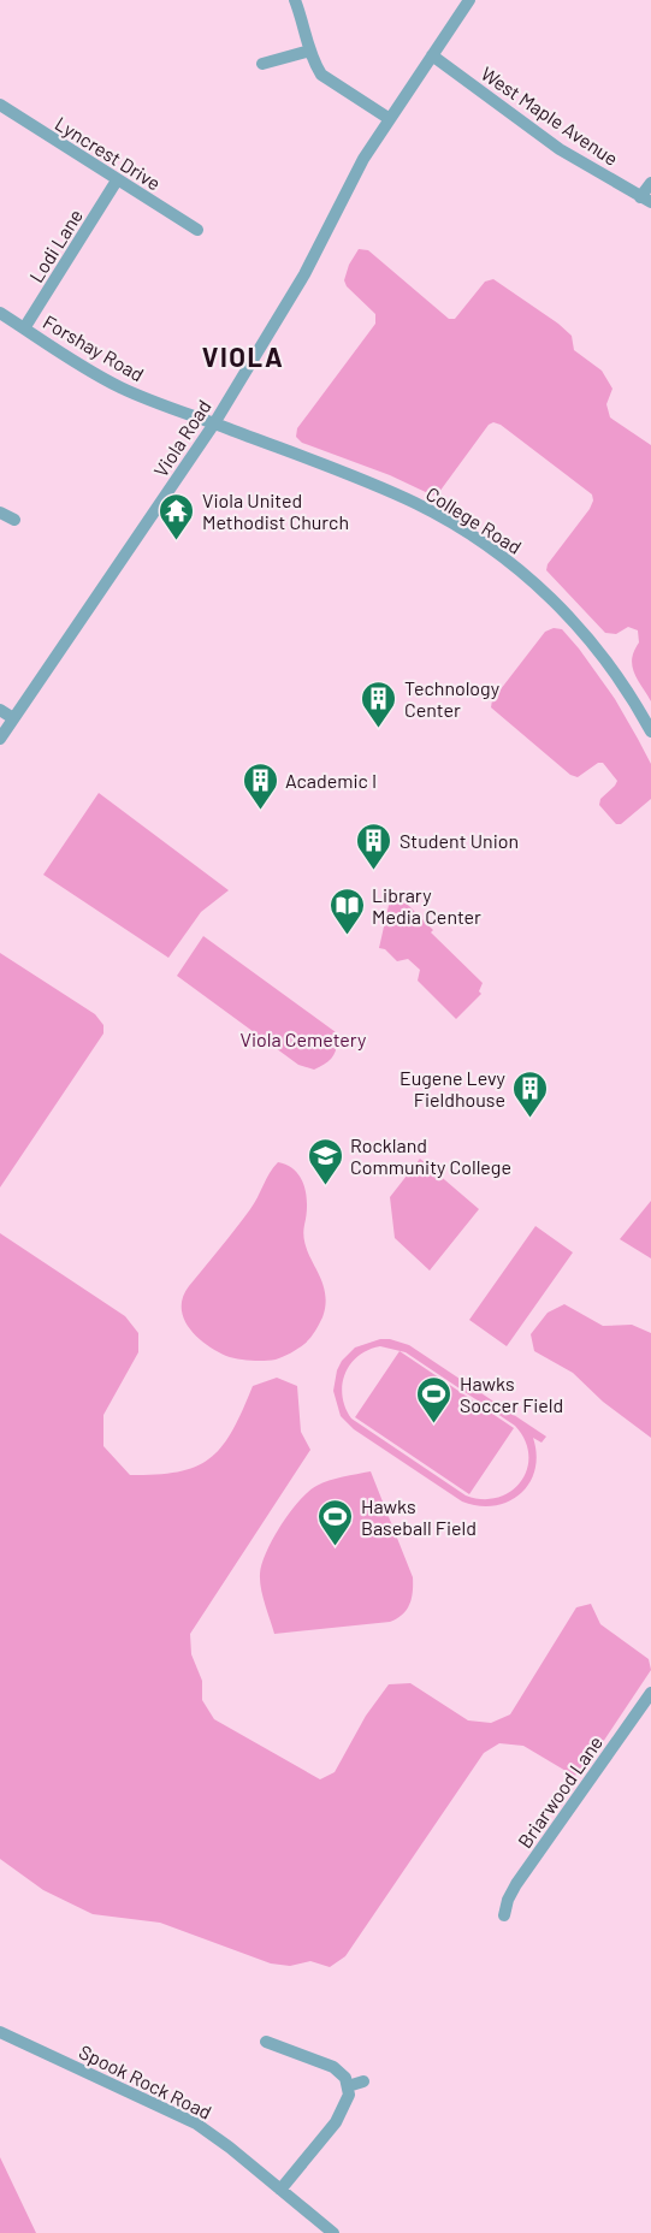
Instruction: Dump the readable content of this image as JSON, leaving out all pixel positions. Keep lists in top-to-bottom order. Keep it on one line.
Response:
{"streets":{"street":["West Maple Avenue","Lyncrest Drive","Lodi Lane","Forshay Road","Viola Road","College Road","Briarwood Lane","Spook Rock Road"]},"crossings":[["West Maple Avenue","Viola Road"],["Lyncrest Drive","Lodi Lane"],["Lodi Lane","Forshay Road"],["Forshay Road","Viola Road"],["Forshay Road","College Road"],["Viola Road","College Road"]],"districts":["VIOLA"],"parks":["Viola Cemetery"],"places":{"temple":["Viola United Methodist Church"],"building":["Technology Center","Academic I","Student Union","Eugene Levy Fieldhouse"],"library":["Library Media Center"],"school or university":["Rockland Community College"],"sports":["Hawks Soccer Field","Hawks Baseball Field"]}}
